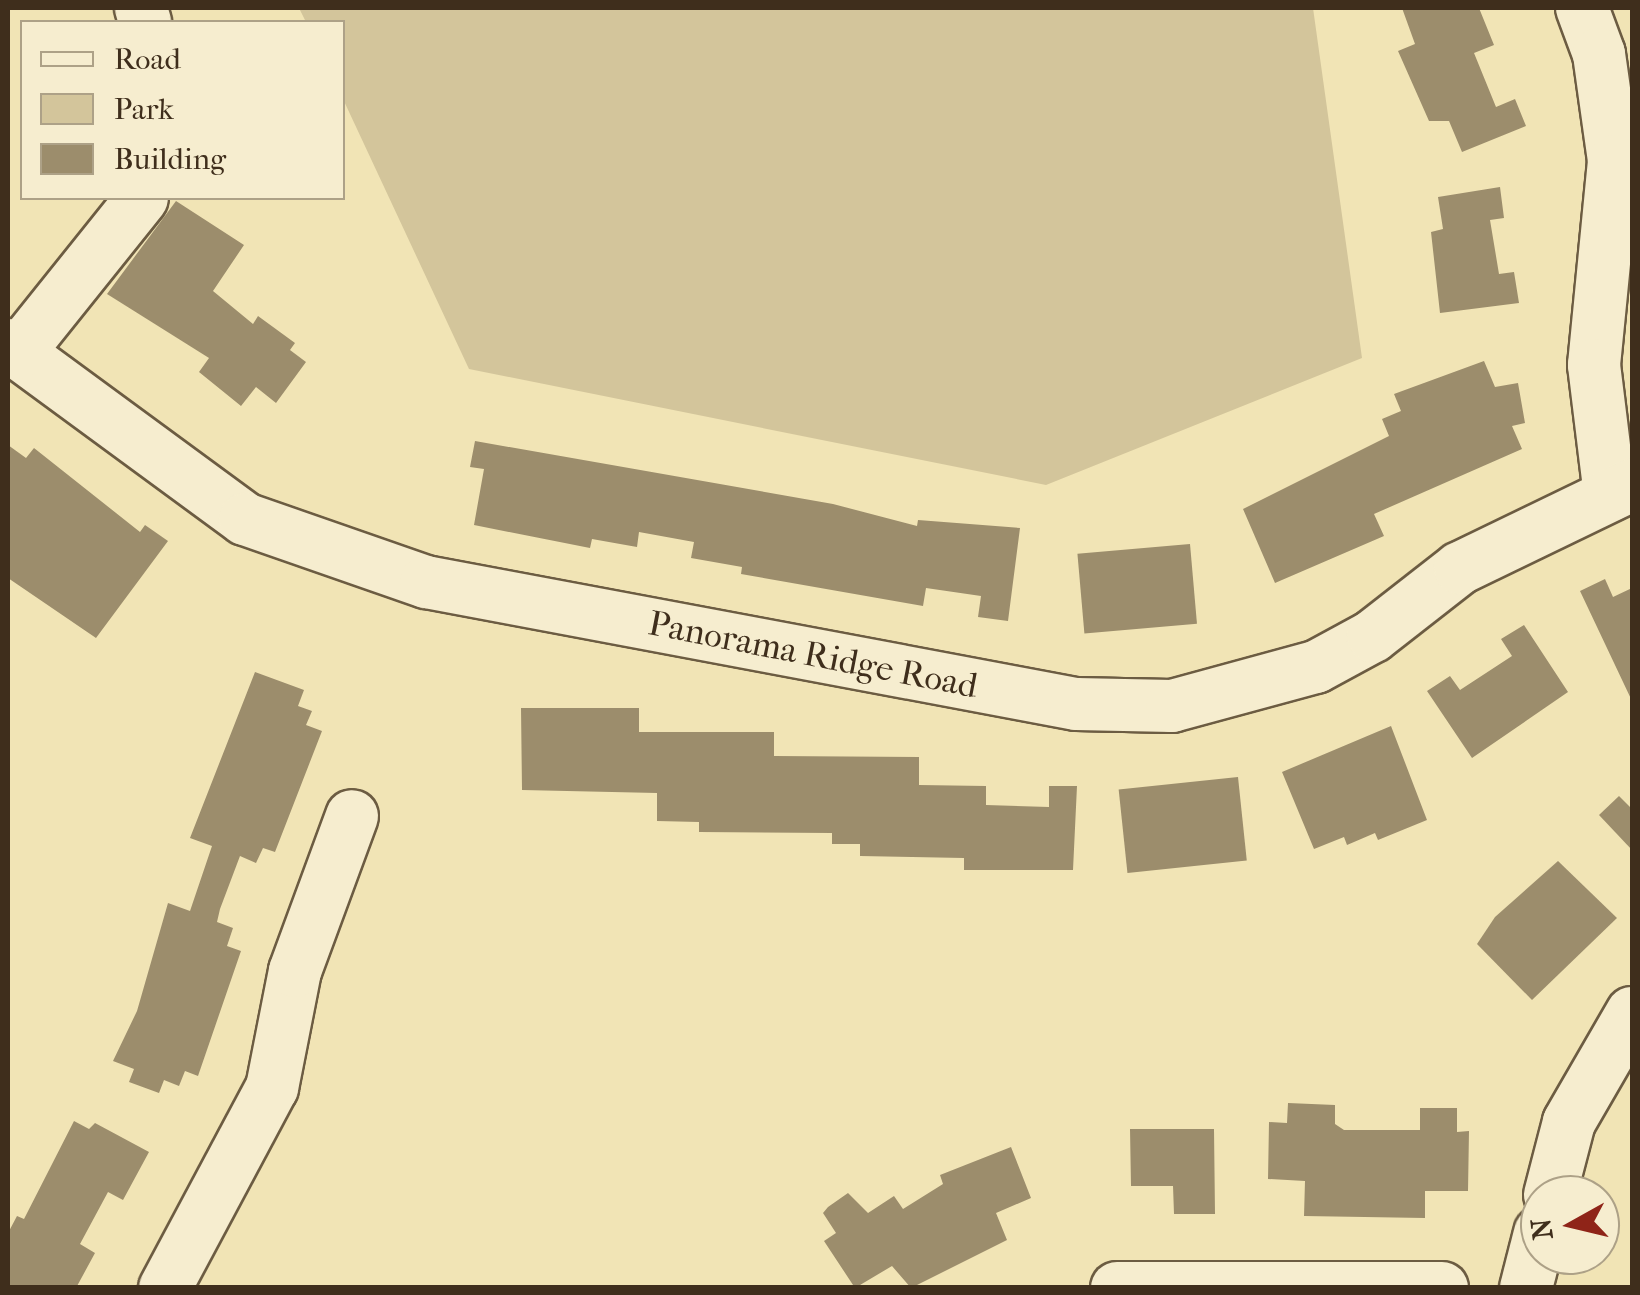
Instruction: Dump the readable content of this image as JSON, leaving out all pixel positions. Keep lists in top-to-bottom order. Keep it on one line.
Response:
{"streets":{"street":["Panorama Ridge Road"]},"legend":["Road","Park","Building"],"north":"left"}
